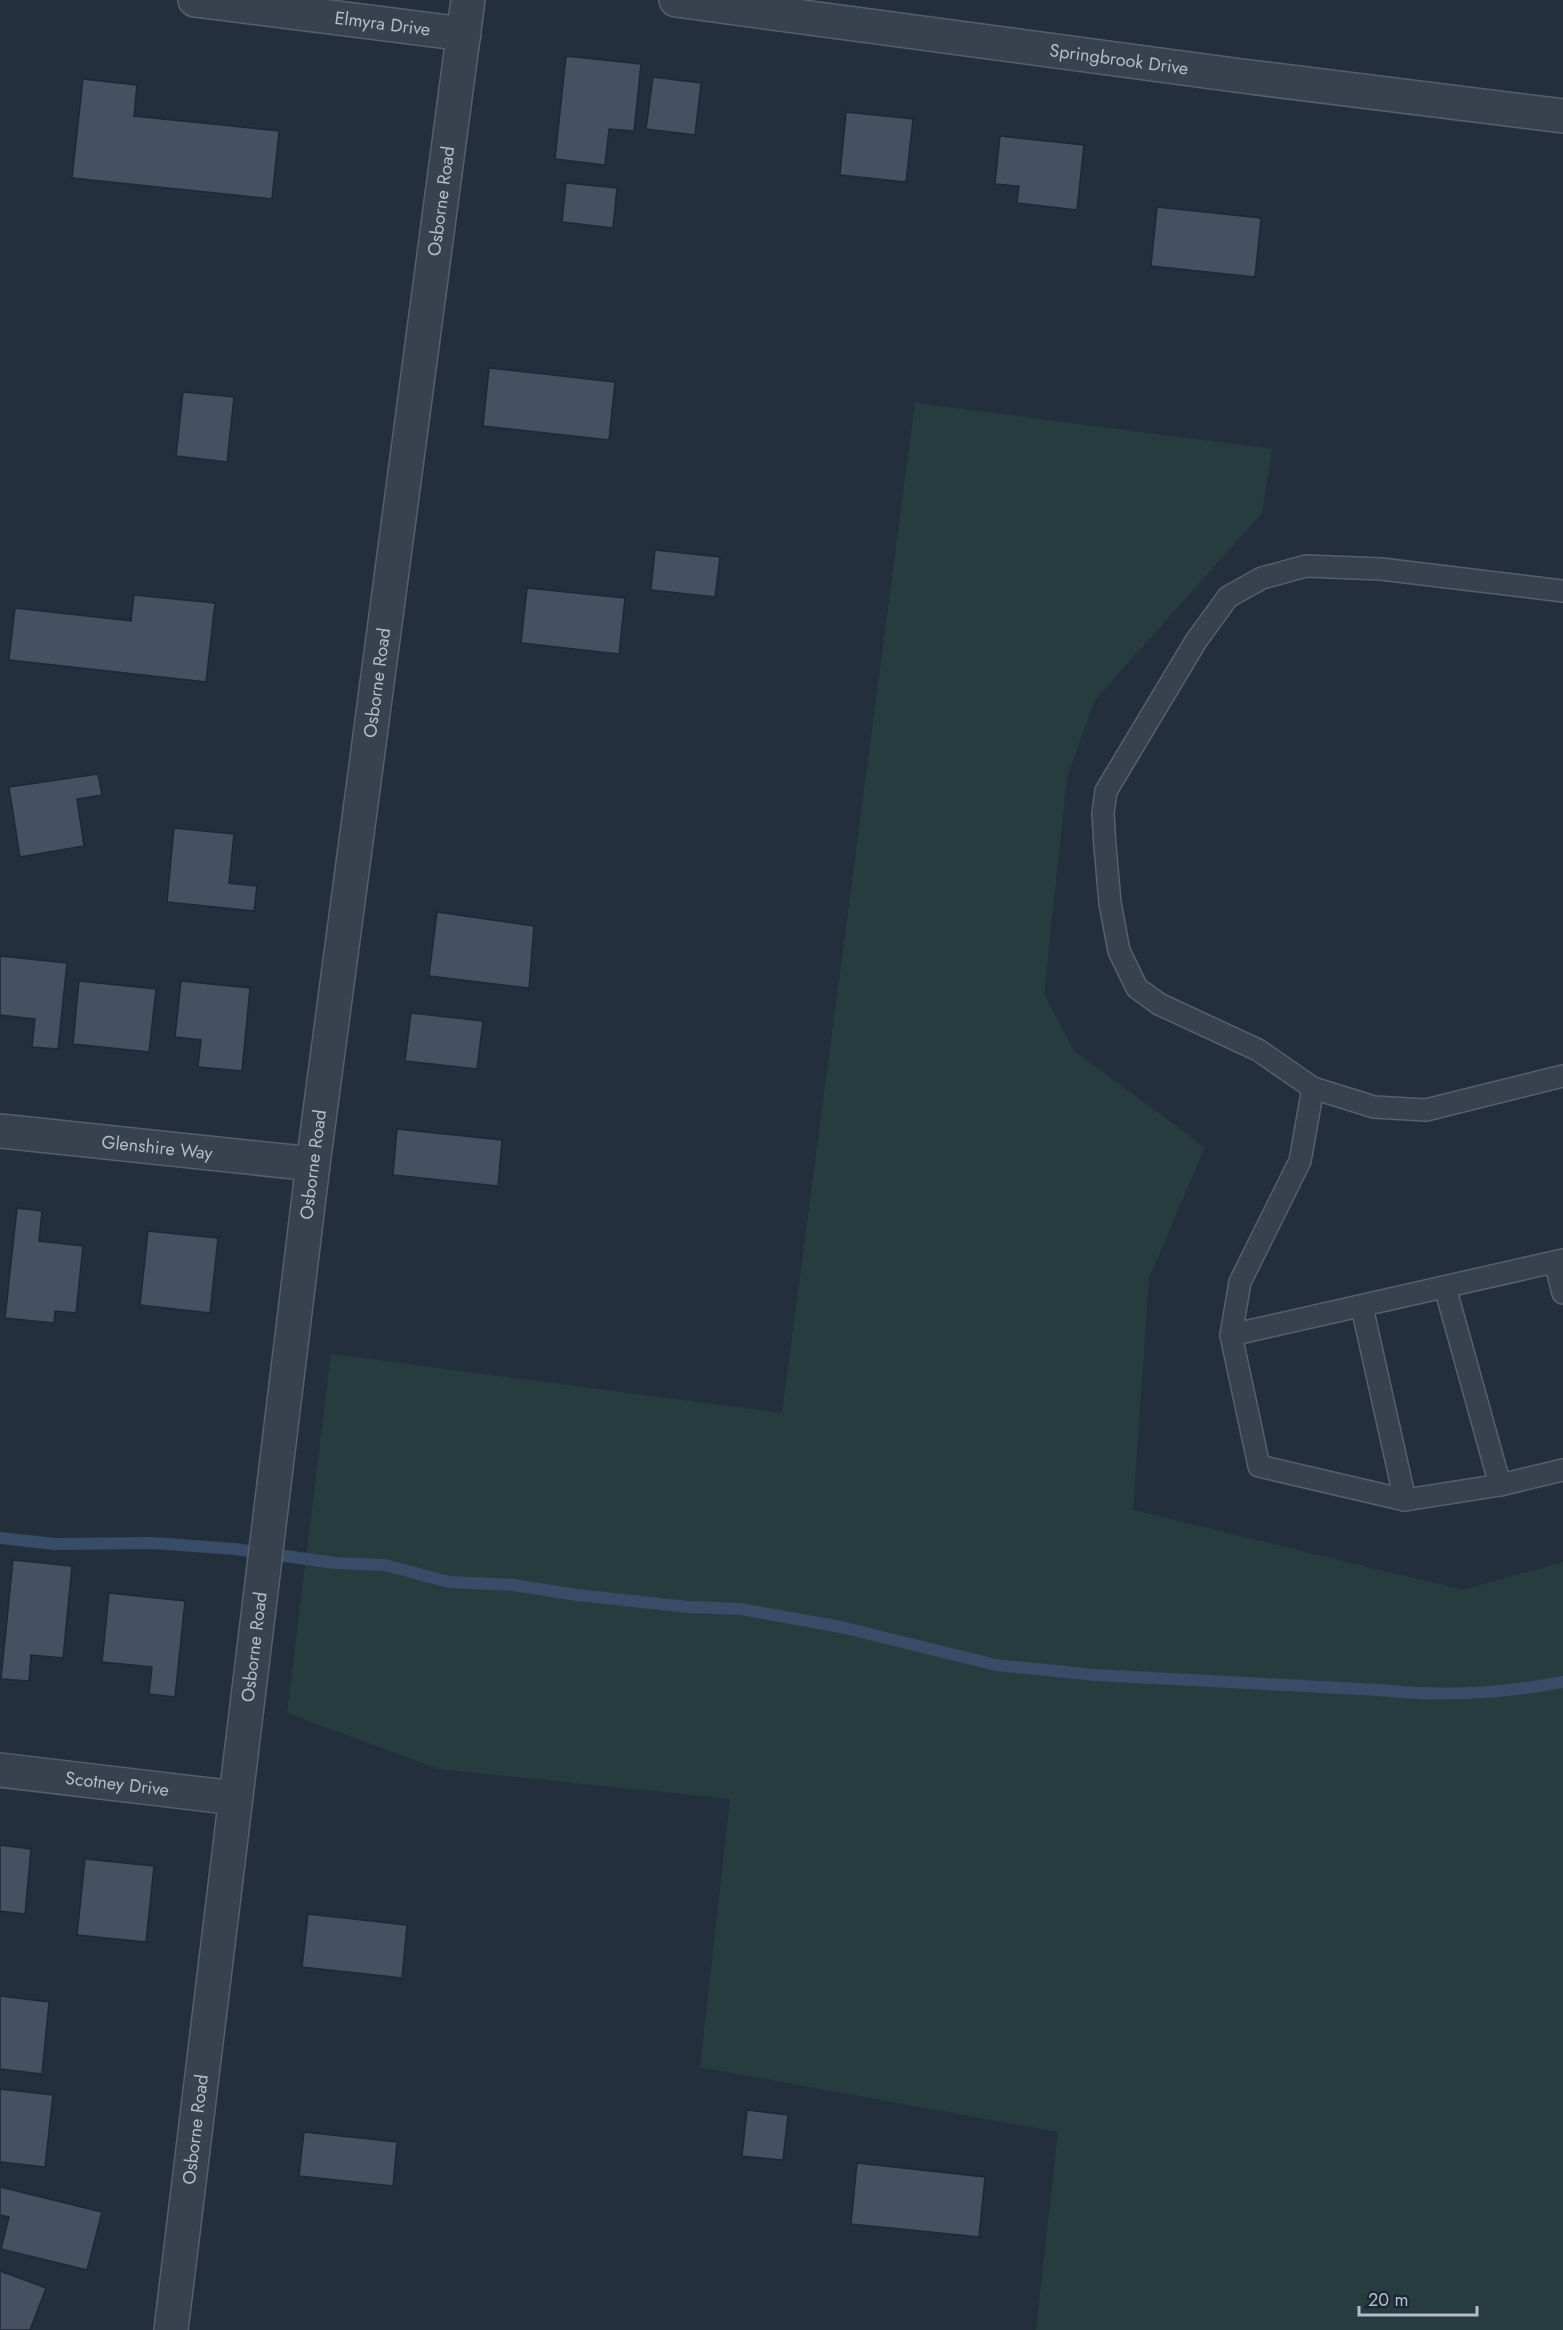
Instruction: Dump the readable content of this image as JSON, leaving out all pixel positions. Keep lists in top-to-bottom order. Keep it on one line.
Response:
{"streets":{"street":["Elmyra Drive","Springbrook Drive","Osborne Road","Glenshire Way","Scotney Drive"]},"crossings":[["Elmyra Drive","Osborne Road"],["Osborne Road","Glenshire Way"],["Osborne Road","Scotney Drive"]],"scale_bar":"20 m"}
